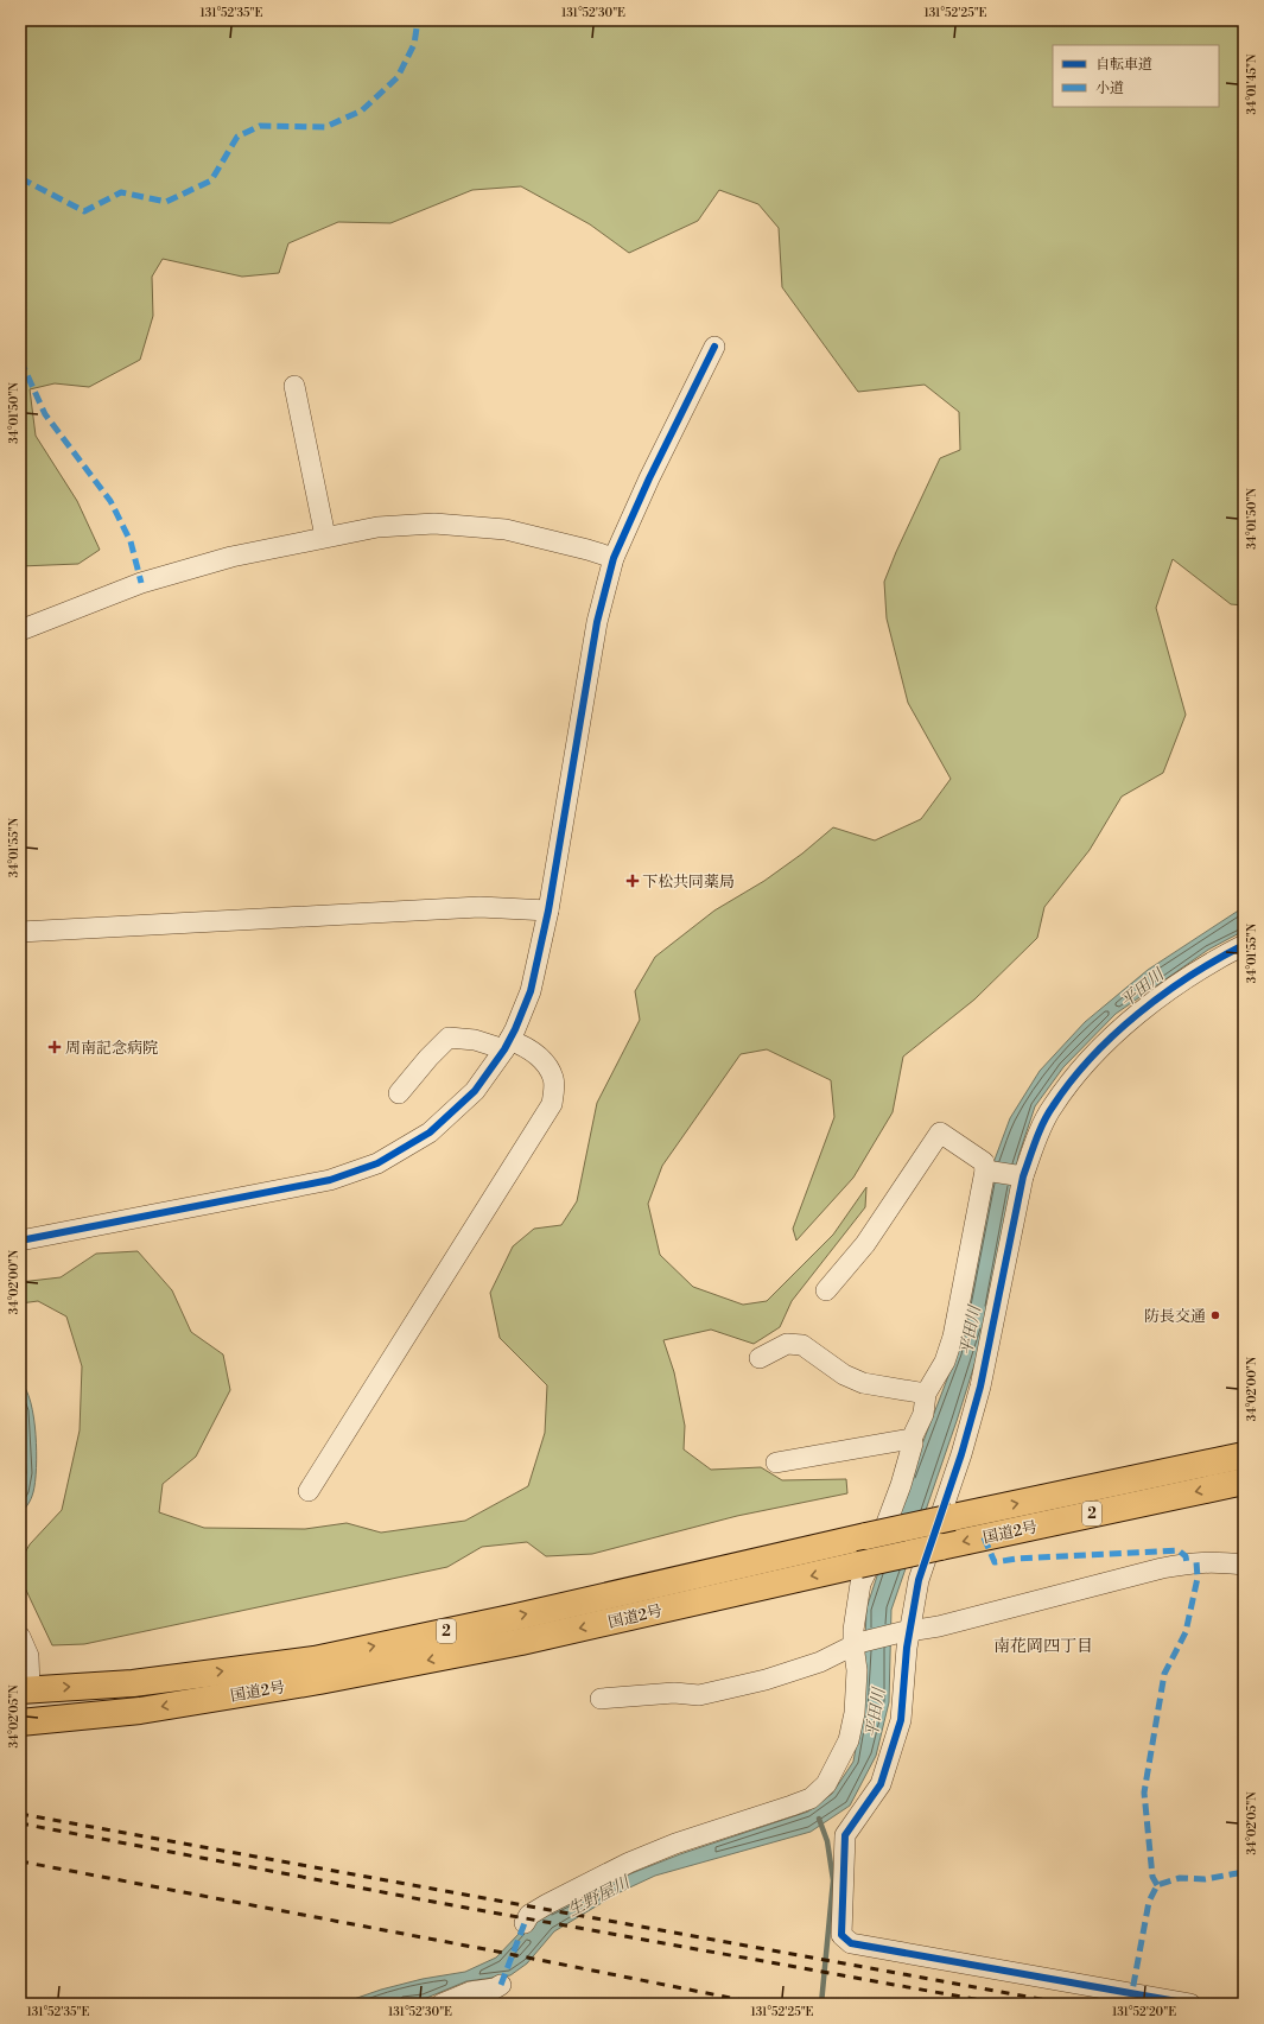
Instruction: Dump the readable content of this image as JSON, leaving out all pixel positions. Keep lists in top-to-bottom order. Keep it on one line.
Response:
{"streets":{"highway":["2","国道2号"]},"districts":["南花岡四丁目"],"water":["平田川","生野屋川"],"places":{"health":["下松共同薬局","周南記念病院"],"other":["防長交通"]},"legend":["自転車道","小道"],"coordinates":["131°52'35\"E","131°52'30\"E","131°52'25\"E","34°01'45\"N","34°01'50\"N","34°01'55\"N","34°02'00\"N","34°02'05\"N","131°52'20\"E"]}
